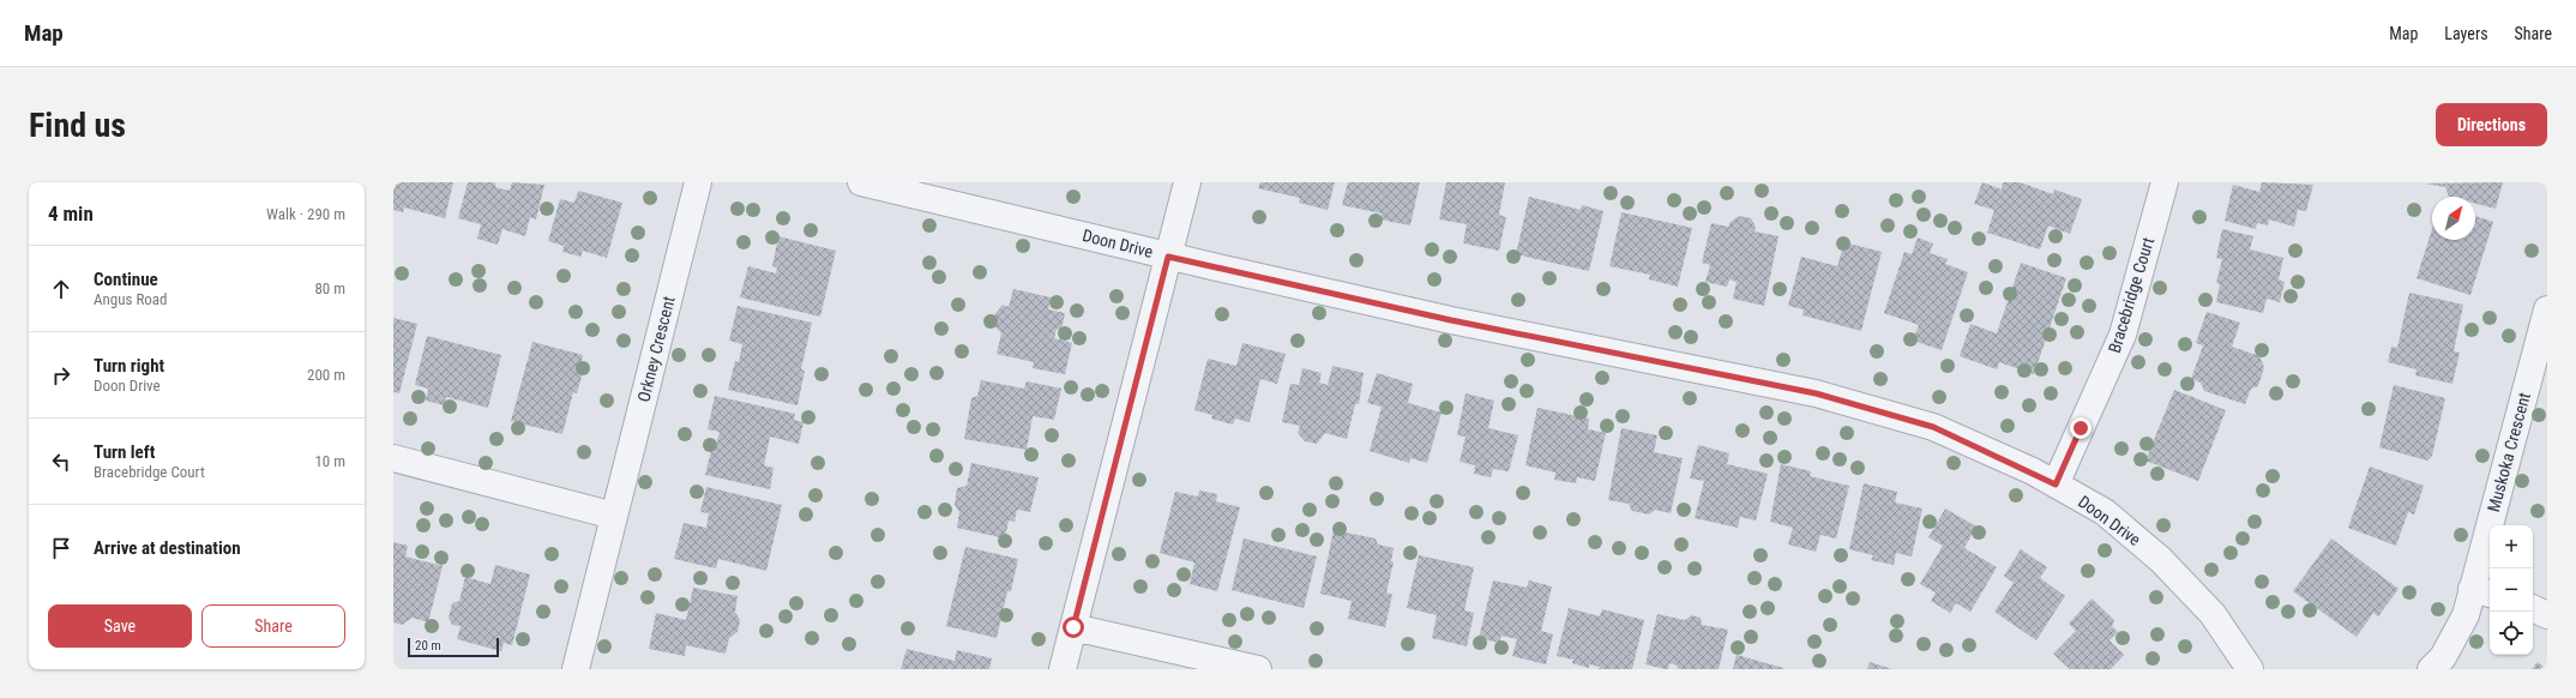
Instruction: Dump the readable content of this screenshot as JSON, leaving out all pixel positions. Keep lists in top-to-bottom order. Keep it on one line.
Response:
{"streets":{"street":["Doon Drive","Bracebridge Court","Orkney Crescent","Muskoka Crescent"]},"crossings":[["Doon Drive","Bracebridge Court"]],"scale_bar":"20 m","north":"top right","page":{"header":"Map","nav":["Map","Layers","Share"],"buttons":["Directions",["Save","Share"]],"title":"Find us","heading":["4 min","Walk · 290 m"],"list":[["Continue","Angus Road","80 m"],["Turn right","Doon Drive","200 m"],["Turn left","Bracebridge Court","10 m"],"Arrive at destination"],"map_buttons":["+","−"],"scale":"20 m"}}
